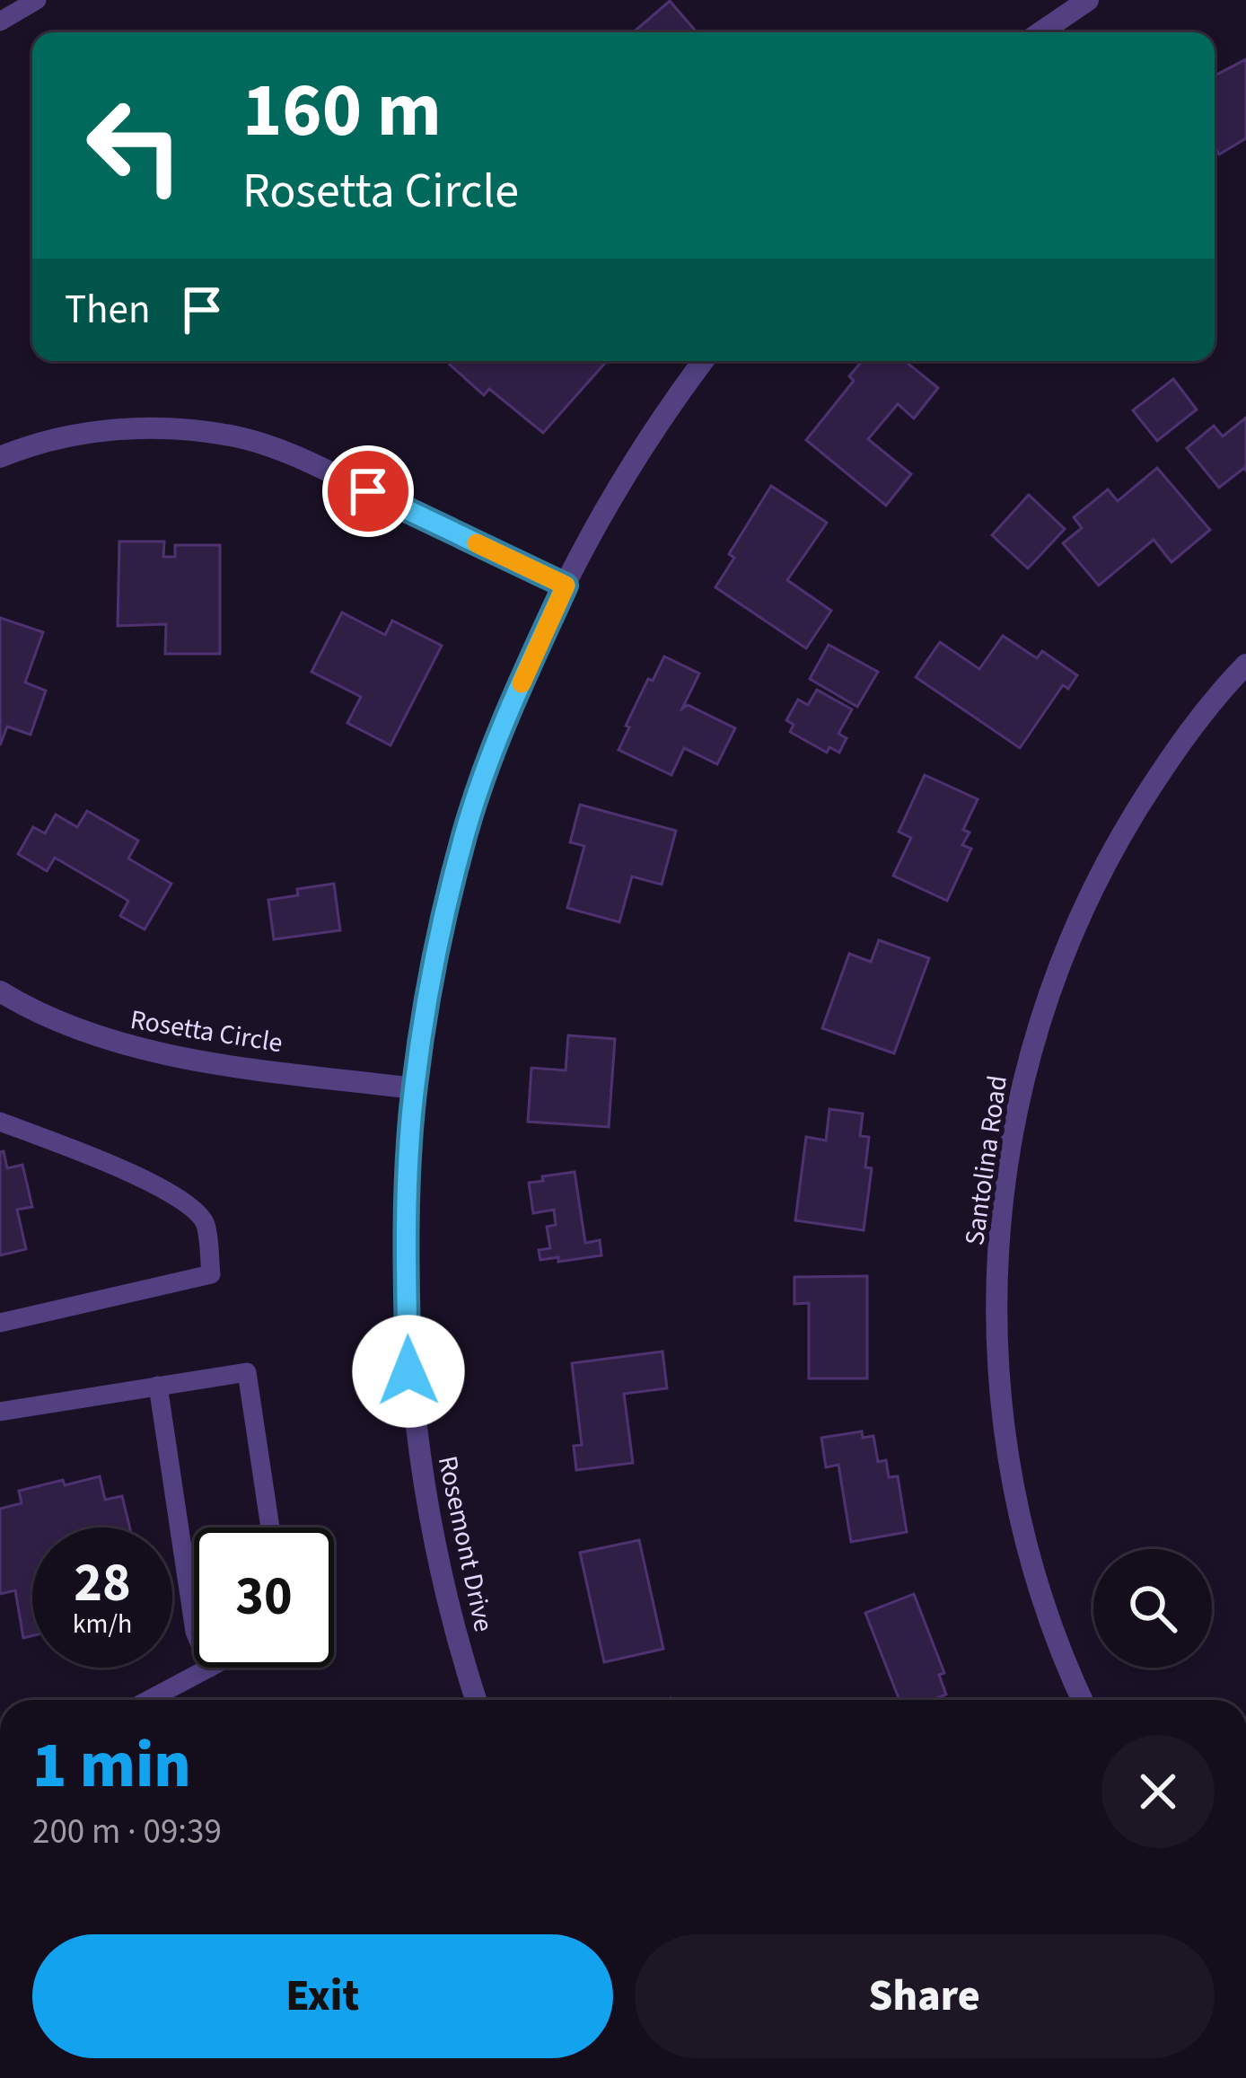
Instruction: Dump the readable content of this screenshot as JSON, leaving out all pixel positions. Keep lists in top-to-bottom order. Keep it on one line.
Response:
{"streets":{"street":["Rosetta Circle","Santolina Road","Rosemont Drive"]},"crossings":[["Rosetta Circle","Rosemont Drive"]],"page":{"turn":["160 m","Rosetta Circle"],"then":"Then","speed":"28 km/h","limit":"30","heading":["1 min","200 m · 09:39"],"buttons":["Exit","Share"]}}
